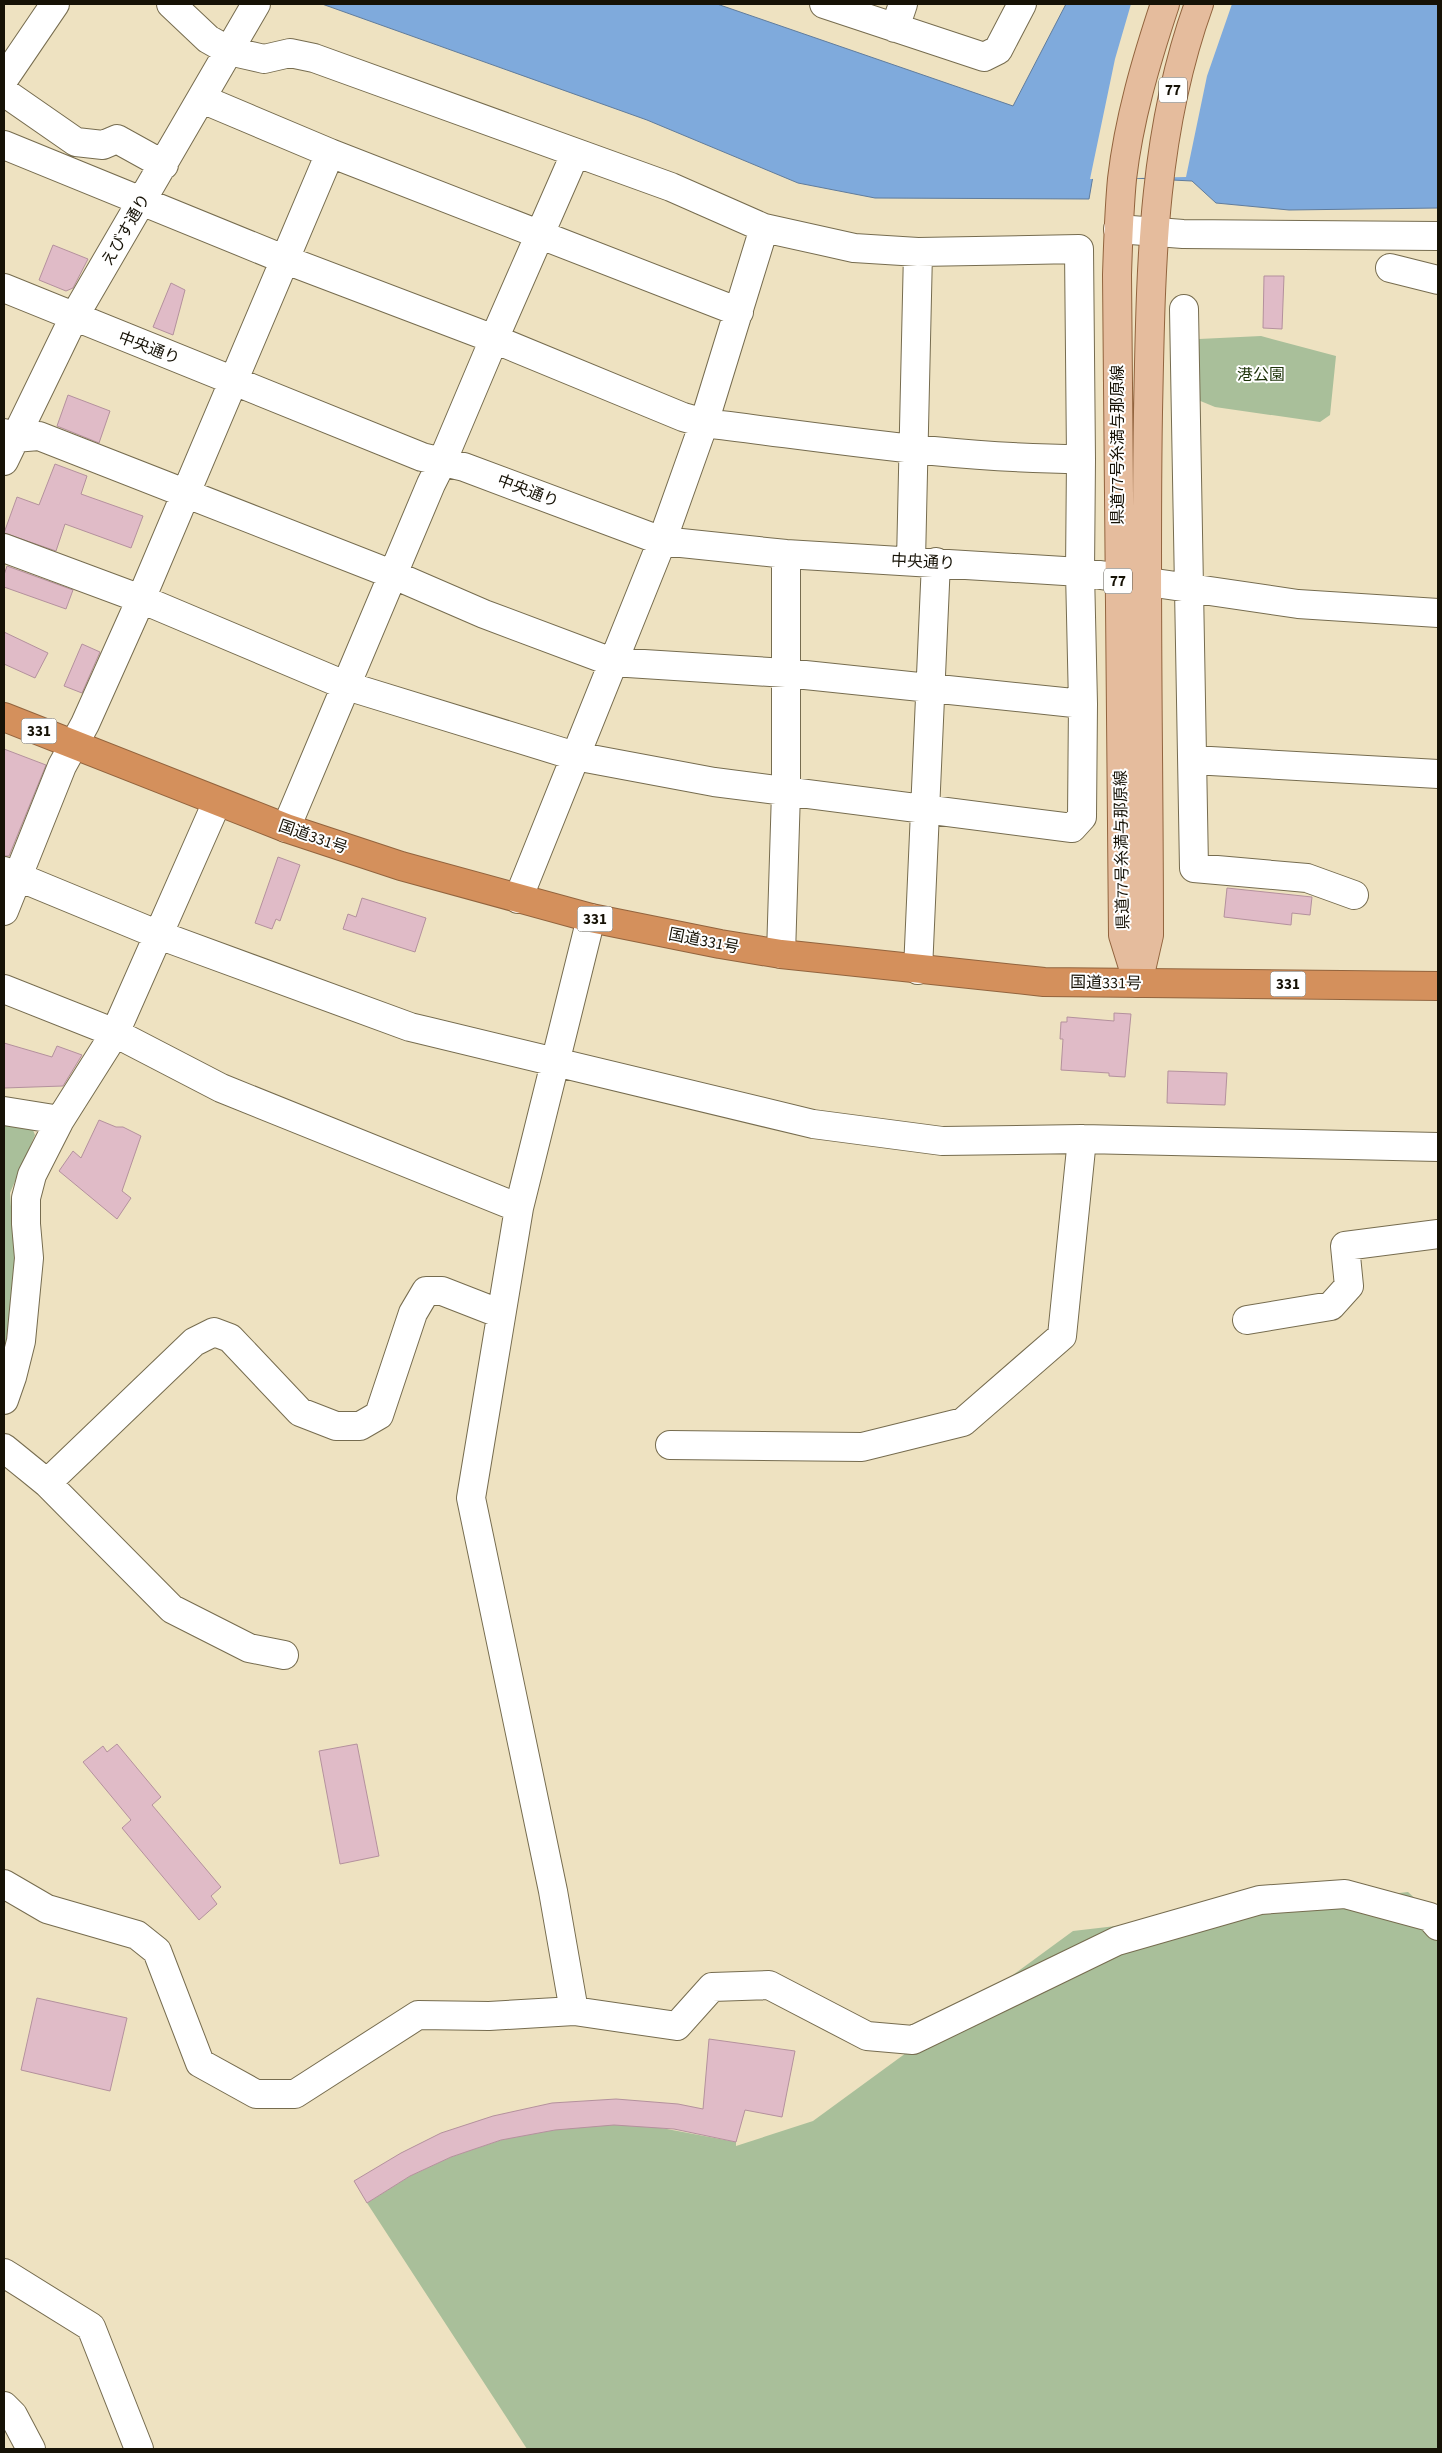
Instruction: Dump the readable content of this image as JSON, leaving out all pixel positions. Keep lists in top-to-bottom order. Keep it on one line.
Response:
{"streets":{"highway":["331","国道331号"],"main road":["77","県道77号糸満与那原線"],"street":["えびす通り","中央通り"]},"crossings":[["えびす通り","中央通り"],["中央通り","県道77号糸満与那原線"],["県道77号糸満与那原線","国道331号"]],"parks":["港公園"]}
